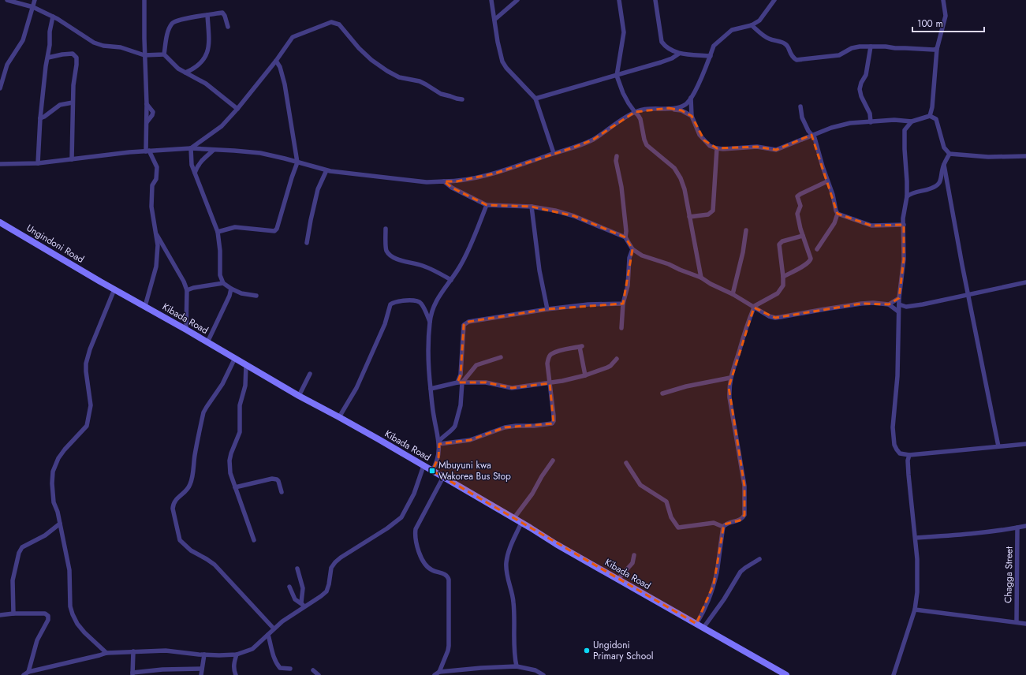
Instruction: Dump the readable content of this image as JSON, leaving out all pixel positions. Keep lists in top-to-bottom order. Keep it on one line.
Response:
{"streets":{"main road":["Ungindoni Road","Kibada Road"],"street":["Chagga Street"]},"crossings":[["Ungindoni Road","Kibada Road"]],"places":{"transit":["Mbuyuni kwa Wakorea Bus Stop"],"other":["Ungidoni Primary School"]},"scale_bar":"100 m"}
